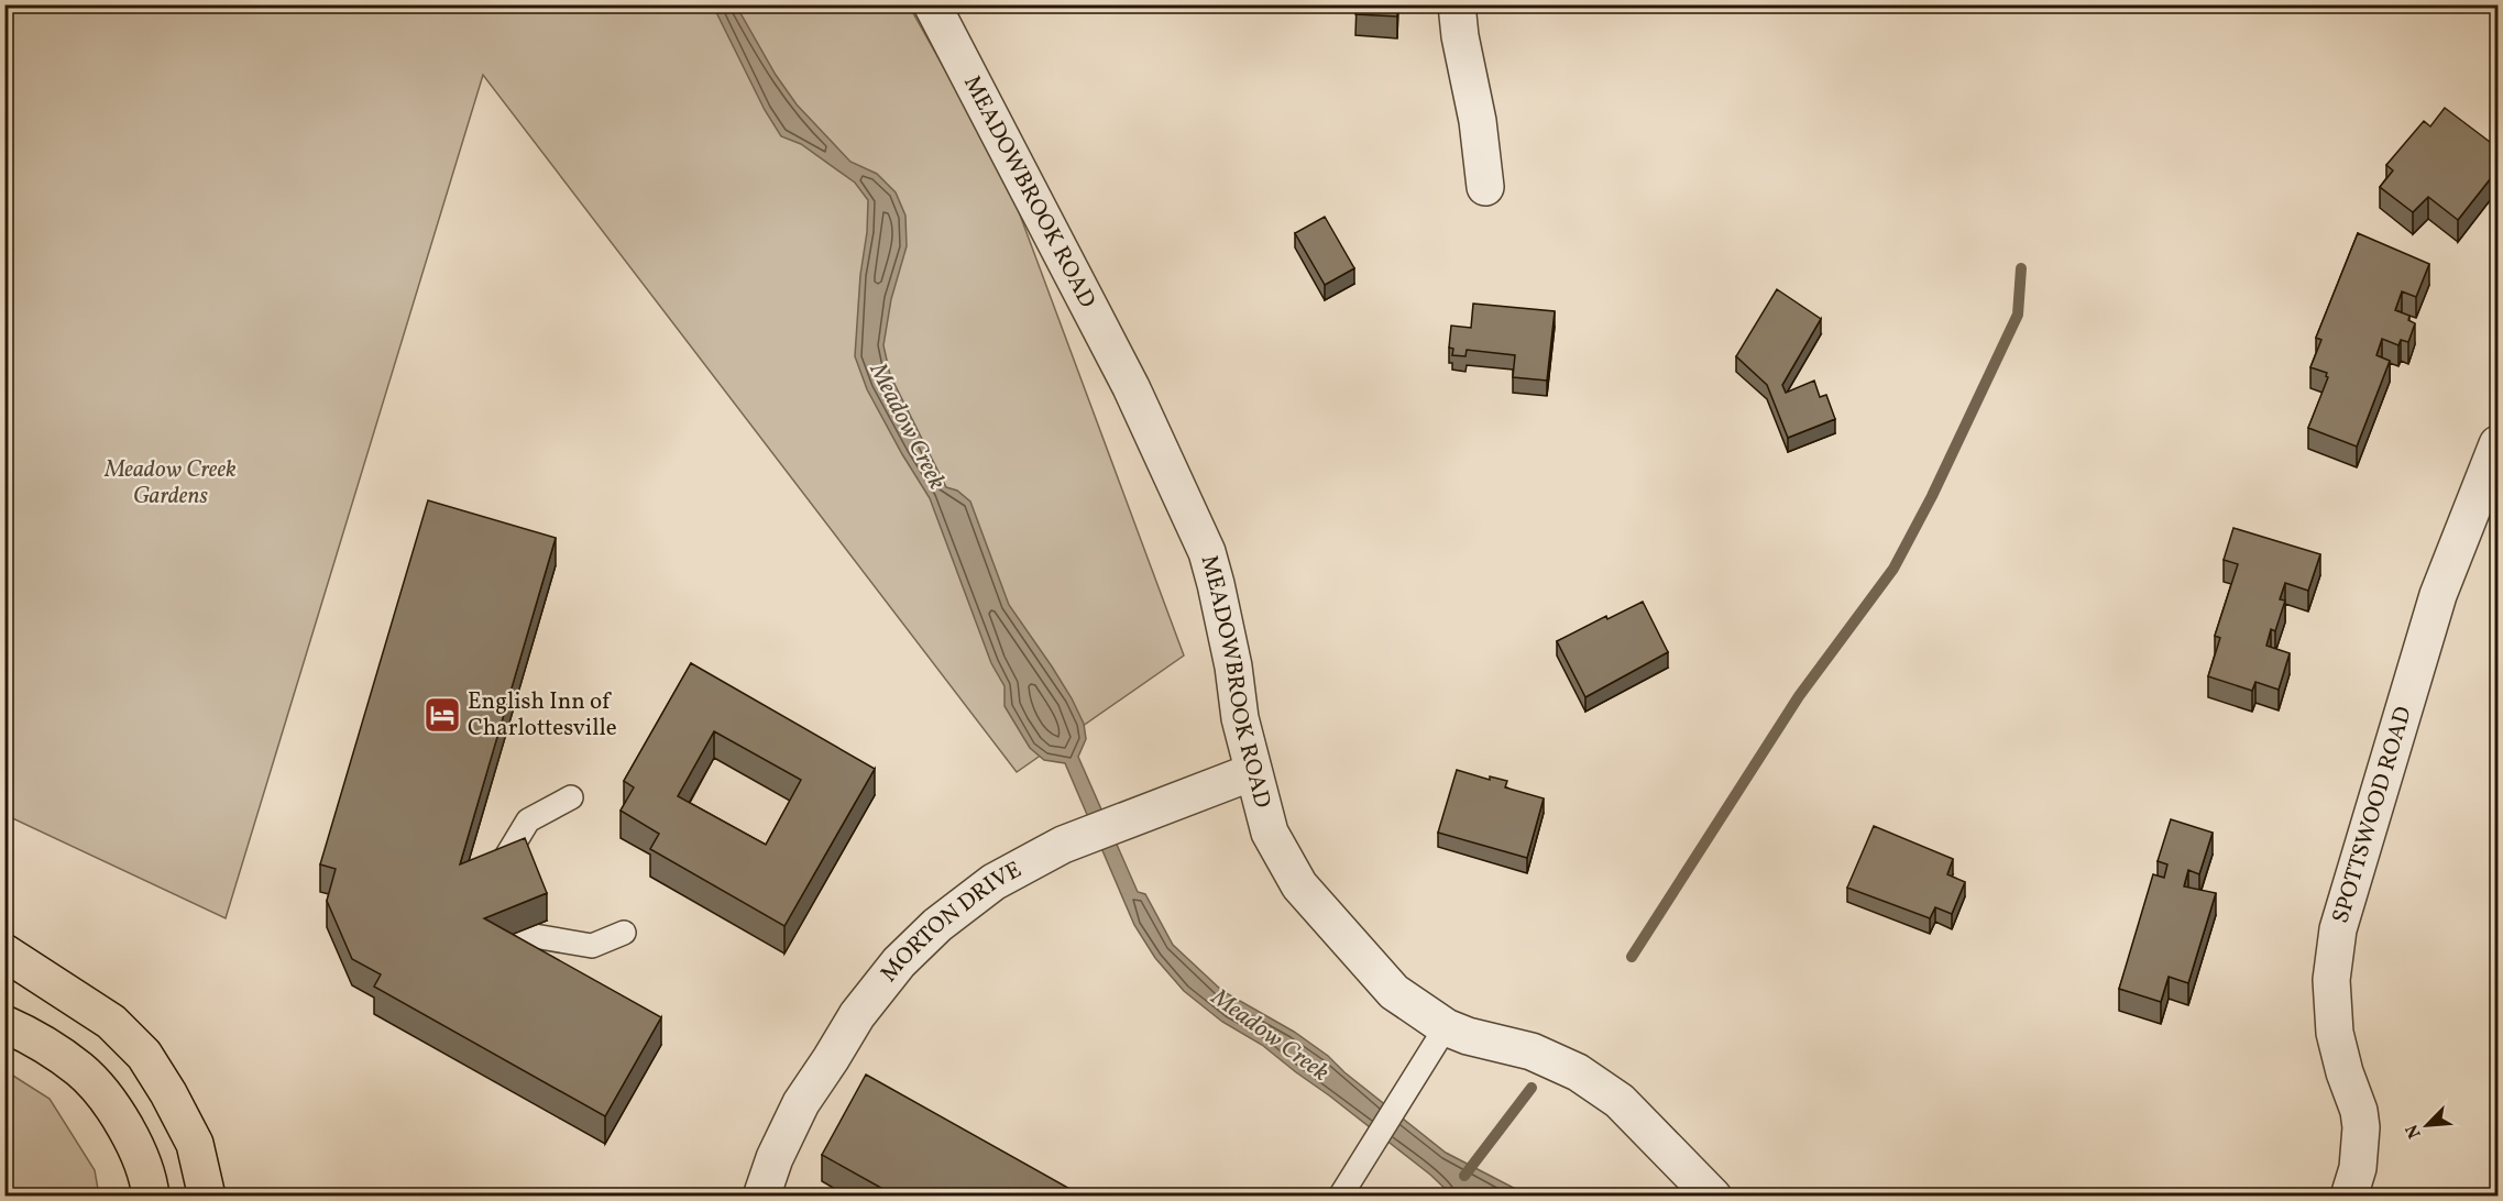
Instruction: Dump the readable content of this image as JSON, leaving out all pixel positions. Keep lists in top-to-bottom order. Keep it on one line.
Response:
{"streets":{"street":["MEADOWBROOK ROAD","SPOTTSWOOD ROAD","MORTON DRIVE"]},"crossings":[["MEADOWBROOK ROAD","MORTON DRIVE"]],"water":["Meadow Creek"],"parks":["Meadow Creek Gardens"],"places":{"hotel":["English Inn of Charlottesville"]},"north":"bottom left"}
